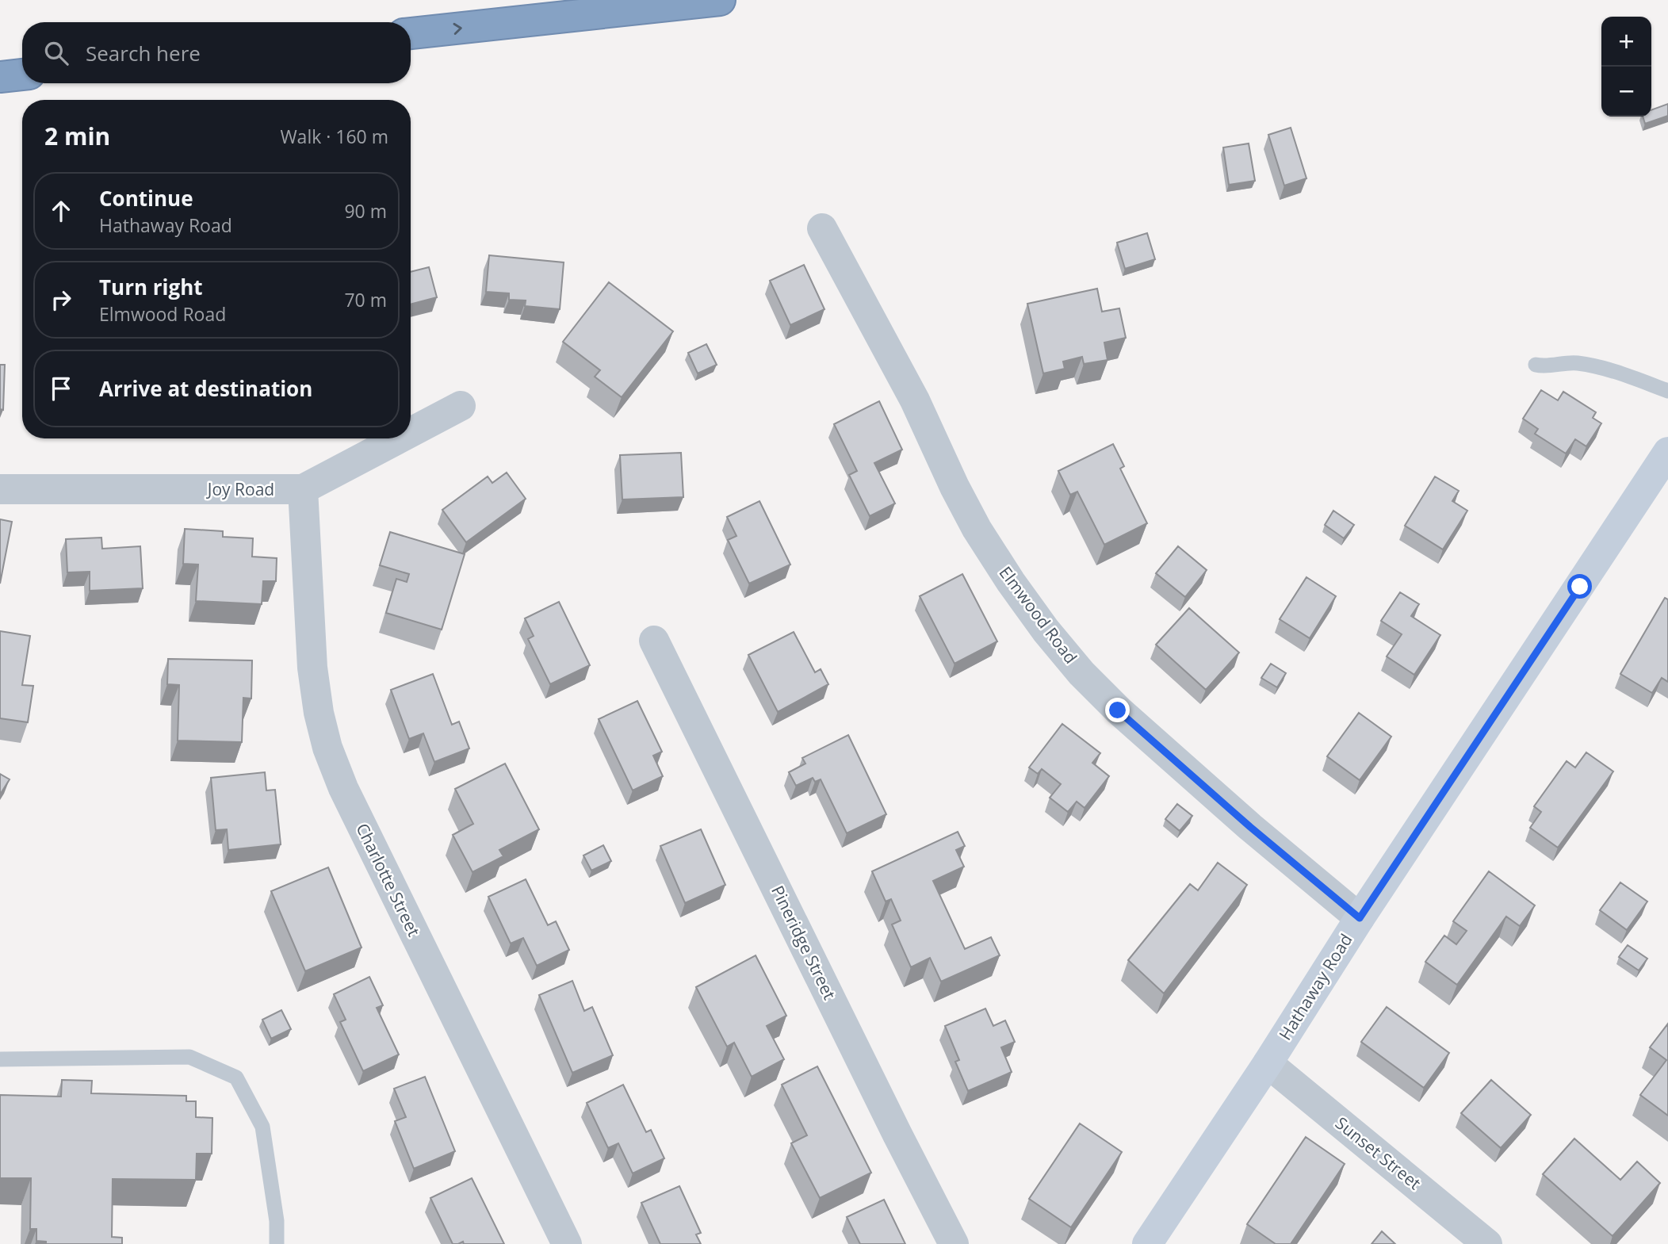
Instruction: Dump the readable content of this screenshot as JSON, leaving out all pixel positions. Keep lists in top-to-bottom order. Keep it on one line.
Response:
{"streets":{"main road":["Hathaway Road"],"street":["Joy Road","Elmwood Road","Charlotte Street","Pineridge Street","Sunset Street"]},"crossings":[["Joy Road","Charlotte Street"],["Elmwood Road","Hathaway Road"],["Hathaway Road","Sunset Street"]],"page":{"map_buttons":["+","−"],"search":"Search here","heading":["2 min","Walk · 160 m"],"list":[["Continue","Hathaway Road","90 m"],["Turn right","Elmwood Road","70 m"],"Arrive at destination"]}}
